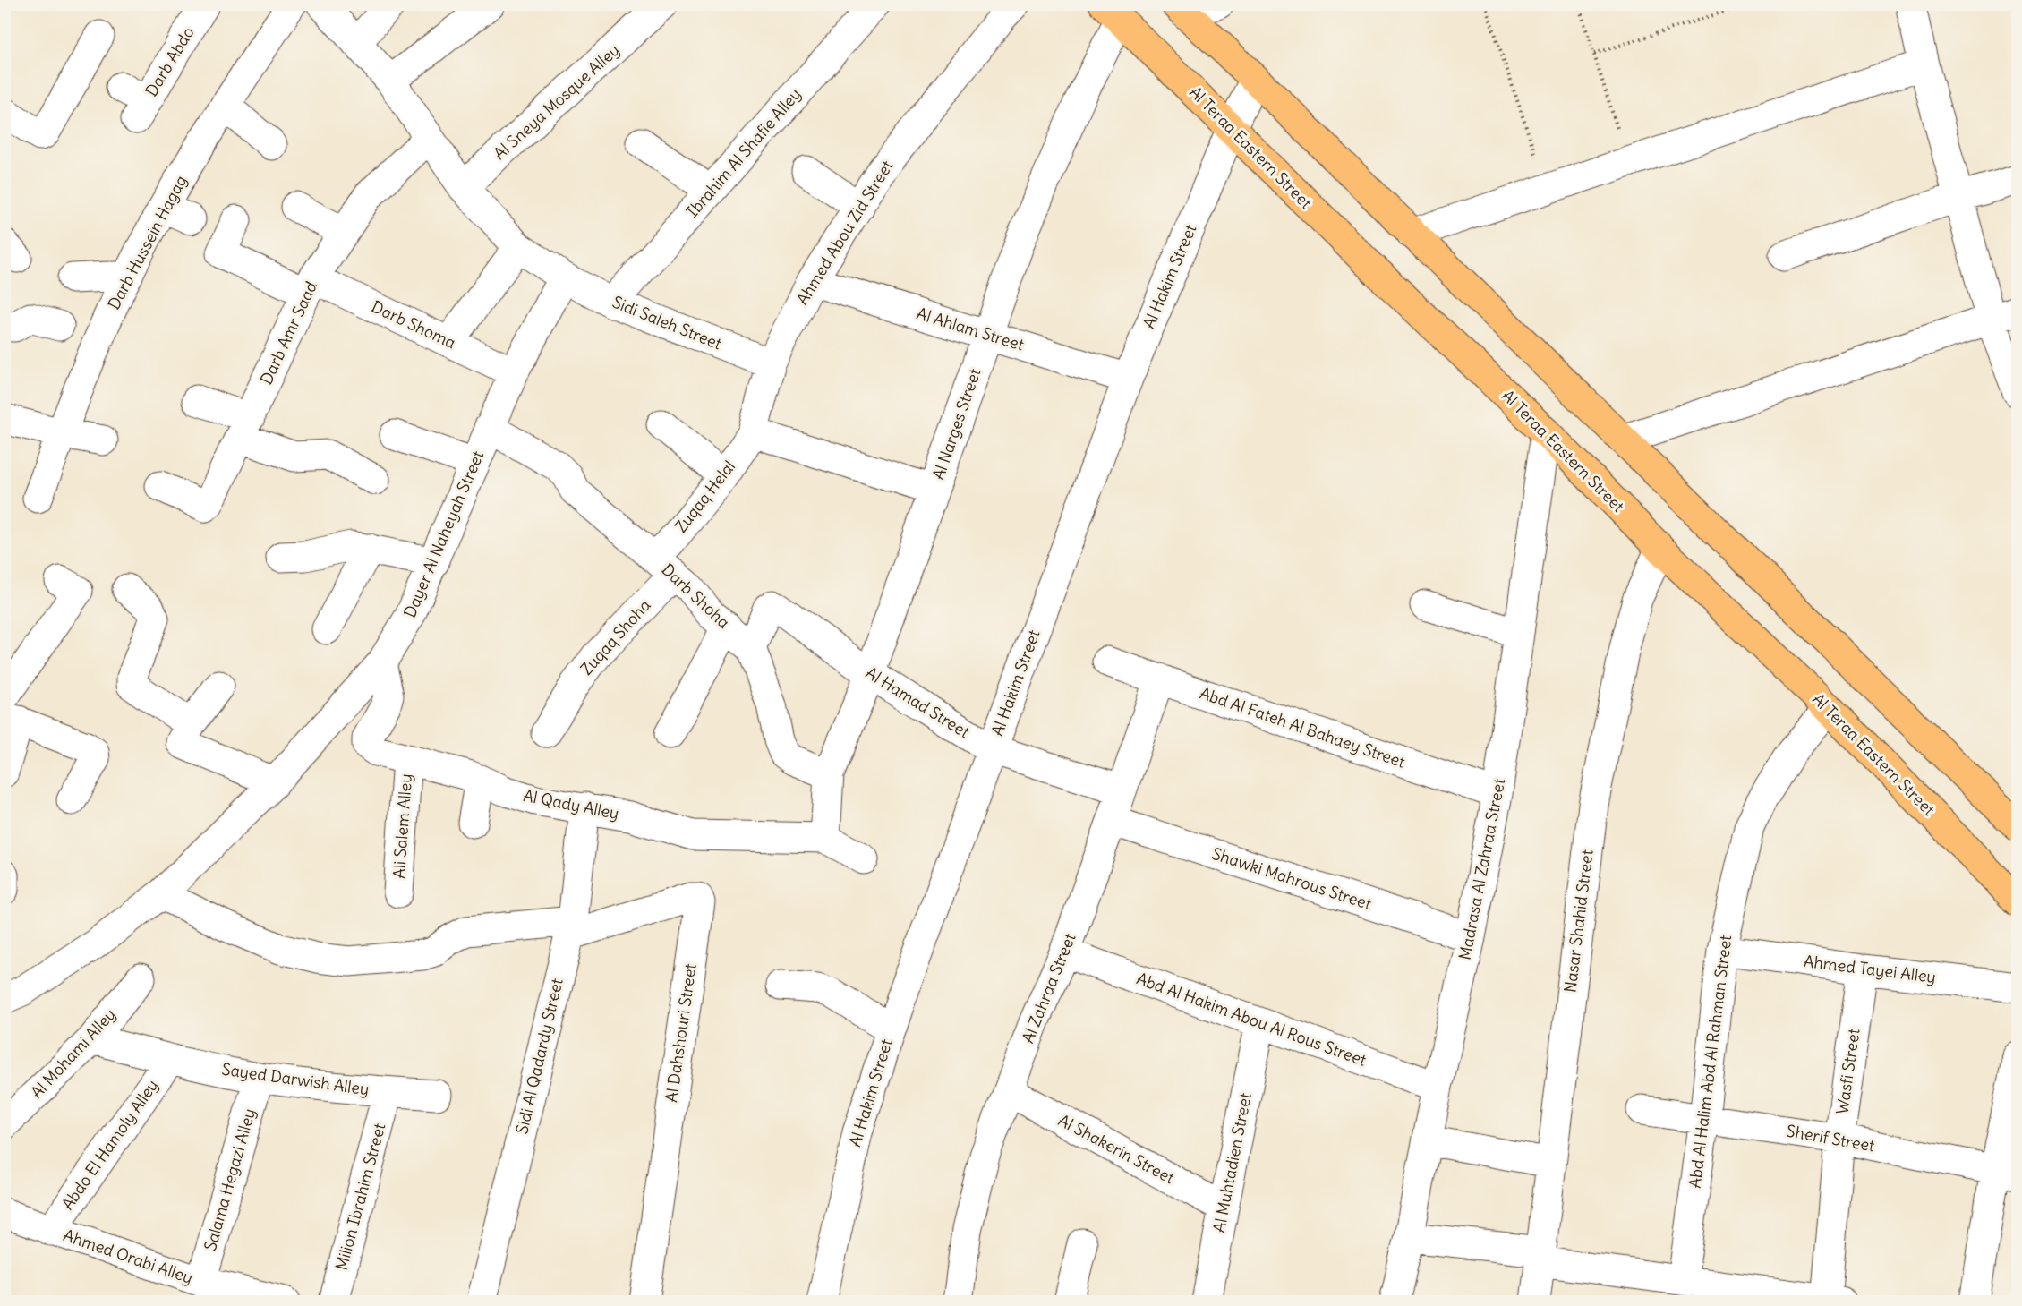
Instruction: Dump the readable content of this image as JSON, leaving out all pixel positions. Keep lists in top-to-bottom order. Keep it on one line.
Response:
{"streets":{"main road":["Al Teraa Eastern Street"],"street":["Darb Abdo","Al Sneya Mosque Alley","Ibrahim Al Shafie Alley","Ahmed Abou Zid Street","Darb Hussein Hagag","Al Hakim Street","Sidi Saleh Street","Darb Shoma","Al Ahlam Street","Darb Amr Saad","Al Narges Street","Zuqaq Helal","Dayer Al Naheyah Street","Darb Shoha","Zuqaq Shoha","Al Hamad Street","Abd Al Fateh Al Bahaey Street","Al Qady Alley","Ali Salem Alley","Madrasa Al Zahraa Street","Shawki Mahrous Street","Nasar Shahid Street","Ahmed Tayei Alley","Al Zahraa Street","Abd Al Hakim Abou Al Rous Street","Al Dahshouri Street","Al Mohami Alley","Sidi Al Qadardy Street","Abd Al Halim Abd Al Rahman Street","Wasfi Street","Sayed Darwish Alley","Sherif Street","Abdo El Hamoly Alley","Al Shakerin Street","Al Muhtadien Street","Salama Hegazi Alley","Milion Ibrahim Street","Ahmed Orabi Alley"]},"crossings":[["Al Teraa Eastern Street","Al Hakim Street"],["Al Teraa Eastern Street","Al Narges Street"],["Al Teraa Eastern Street","Madrasa Al Zahraa Street"],["Al Teraa Eastern Street","Nasar Shahid Street"],["Al Teraa Eastern Street","Abd Al Halim Abd Al Rahman Street"],["Ibrahim Al Shafie Alley","Sidi Saleh Street"],["Ahmed Abou Zid Street","Sidi Saleh Street"],["Ahmed Abou Zid Street","Al Ahlam Street"],["Ahmed Abou Zid Street","Zuqaq Helal"],["Al Hakim Street","Al Ahlam Street"],["Al Hakim Street","Al Hamad Street"],["Sidi Saleh Street","Dayer Al Naheyah Street"],["Darb Shoma","Darb Amr Saad"],["Darb Shoma","Dayer Al Naheyah Street"],["Al Ahlam Street","Al Narges Street"],["Al Narges Street","Al Hamad Street"],["Al Narges Street","Al Qady Alley"],["Zuqaq Helal","Darb Shoha"],["Zuqaq Helal","Zuqaq Shoha"],["Dayer Al Naheyah Street","Darb Shoha"],["Dayer Al Naheyah Street","Al Qady Alley"],["Darb Shoha","Zuqaq Shoha"],["Darb Shoha","Al Hamad Street"],["Al Hamad Street","Al Zahraa Street"],["Abd Al Fateh Al Bahaey Street","Madrasa Al Zahraa Street"],["Abd Al Fateh Al Bahaey Street","Al Zahraa Street"],["Al Qady Alley","Ali Salem Alley"],["Al Qady Alley","Sidi Al Qadardy Street"],["Madrasa Al Zahraa Street","Shawki Mahrous Street"],["Madrasa Al Zahraa Street","Abd Al Hakim Abou Al Rous Street"],["Shawki Mahrous Street","Al Zahraa Street"],["Ahmed Tayei Alley","Abd Al Halim Abd Al Rahman Street"],["Ahmed Tayei Alley","Wasfi Street"],["Al Zahraa Street","Abd Al Hakim Abou Al Rous Street"],["Al Zahraa Street","Al Shakerin Street"],["Abd Al Hakim Abou Al Rous Street","Al Muhtadien Street"],["Al Dahshouri Street","Sidi Al Qadardy Street"],["Al Mohami Alley","Sayed Darwish Alley"],["Abd Al Halim Abd Al Rahman Street","Sherif Street"],["Wasfi Street","Sherif Street"],["Sayed Darwish Alley","Abdo El Hamoly Alley"],["Sayed Darwish Alley","Salama Hegazi Alley"],["Sayed Darwish Alley","Milion Ibrahim Street"],["Abdo El Hamoly Alley","Ahmed Orabi Alley"],["Al Shakerin Street","Al Muhtadien Street"],["Salama Hegazi Alley","Ahmed Orabi Alley"]]}
